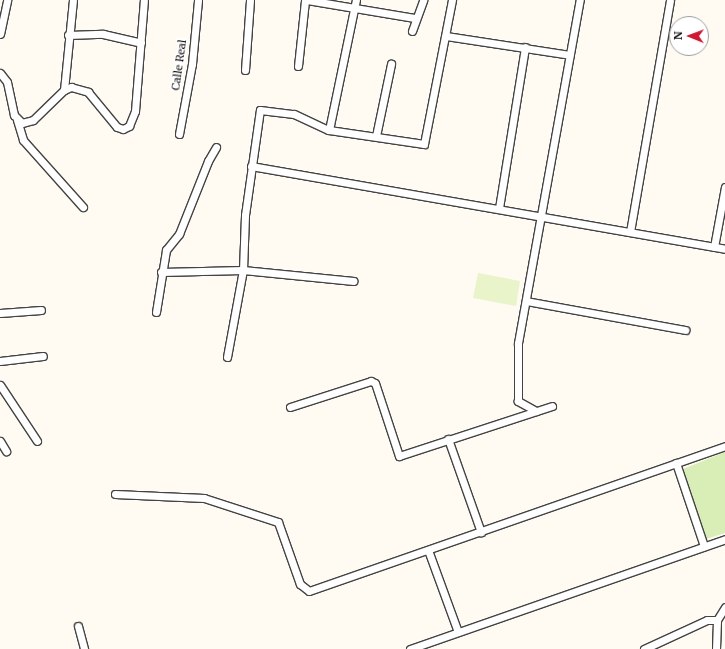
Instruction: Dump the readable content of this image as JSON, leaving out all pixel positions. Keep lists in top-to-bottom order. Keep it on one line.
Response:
{"streets":{"street":["Calle Real"]},"north":"left"}
